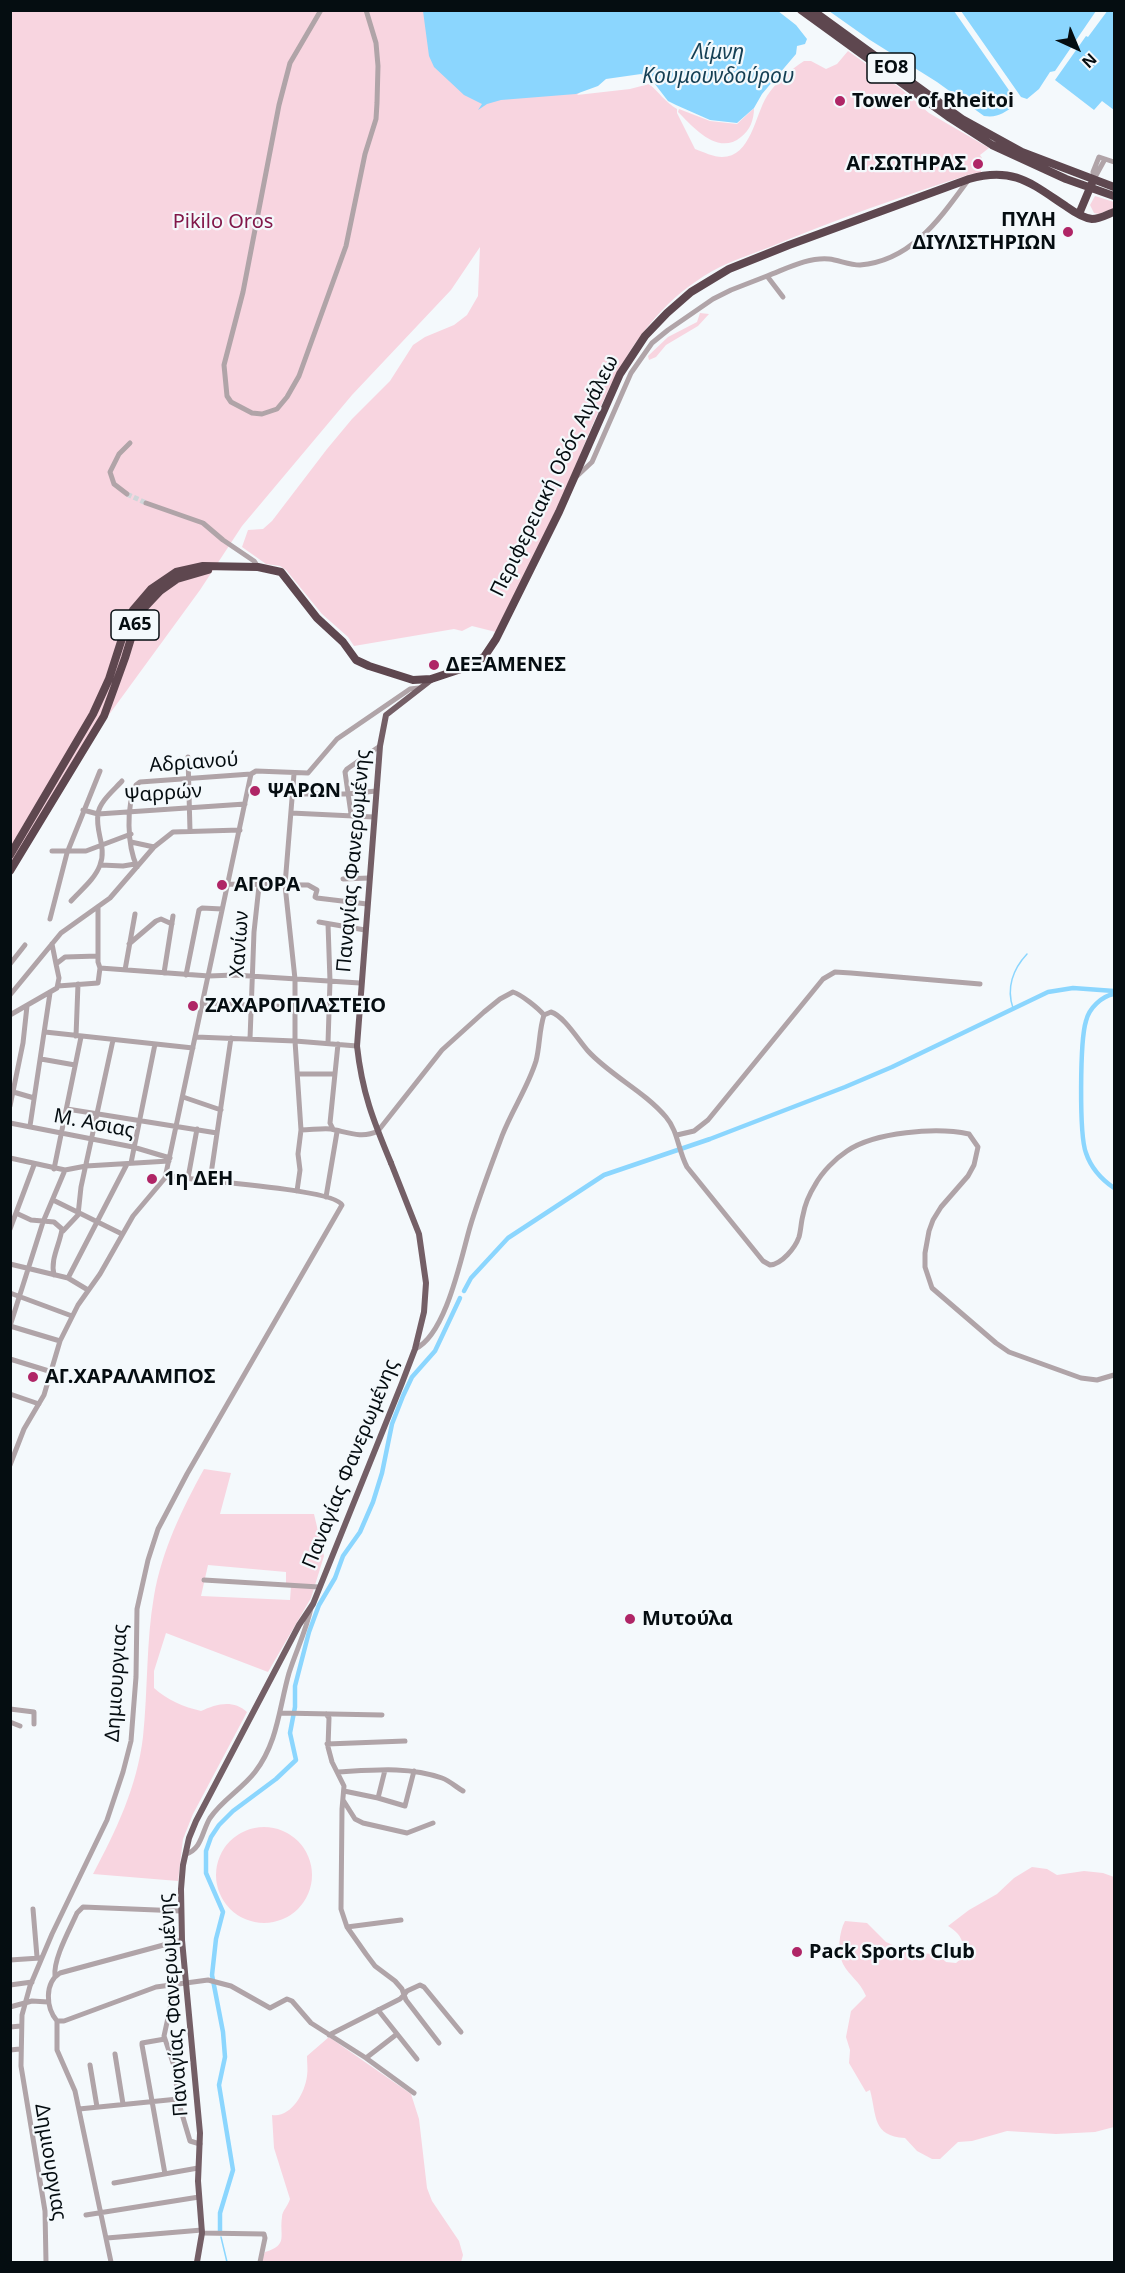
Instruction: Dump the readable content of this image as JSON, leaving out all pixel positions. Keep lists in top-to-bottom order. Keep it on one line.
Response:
{"streets":{"highway":["ΕΟ8","Περιφερειακή Οδός Αιγάλεω","Α65"],"main road":["Παναγίας Φανερωμένης"],"street":["Αδριανού","Ψαρρών","Χανίων","Μ. Ασιας","Δημιουργιας"]},"crossings":[["Περιφερειακή Οδός Αιγάλεω","Παναγίας Φανερωμένης"],["Αδριανού","Ψαρρών"]],"water":["Λίμνη Κουμουνδούρου"],"parks":["Pikilo Oros"],"places":["Tower of Rheitoi","ΑΓ.ΣΩΤΗΡΑΣ","ΠΥΛΗ ΔΙΥΛΙΣΤΗΡΙΩΝ","ΔΕΞΑΜΕΝΕΣ","ΨΑΡΩΝ","ΑΓΟΡΑ","ΖΑΧΑΡΟΠΛΑΣΤΕΙΟ","1η ΔΕΗ","ΑΓ.ΧΑΡΑΛΑΜΠΟΣ","Μυτούλα","Pack Sports Club"],"north":"bottom right"}
